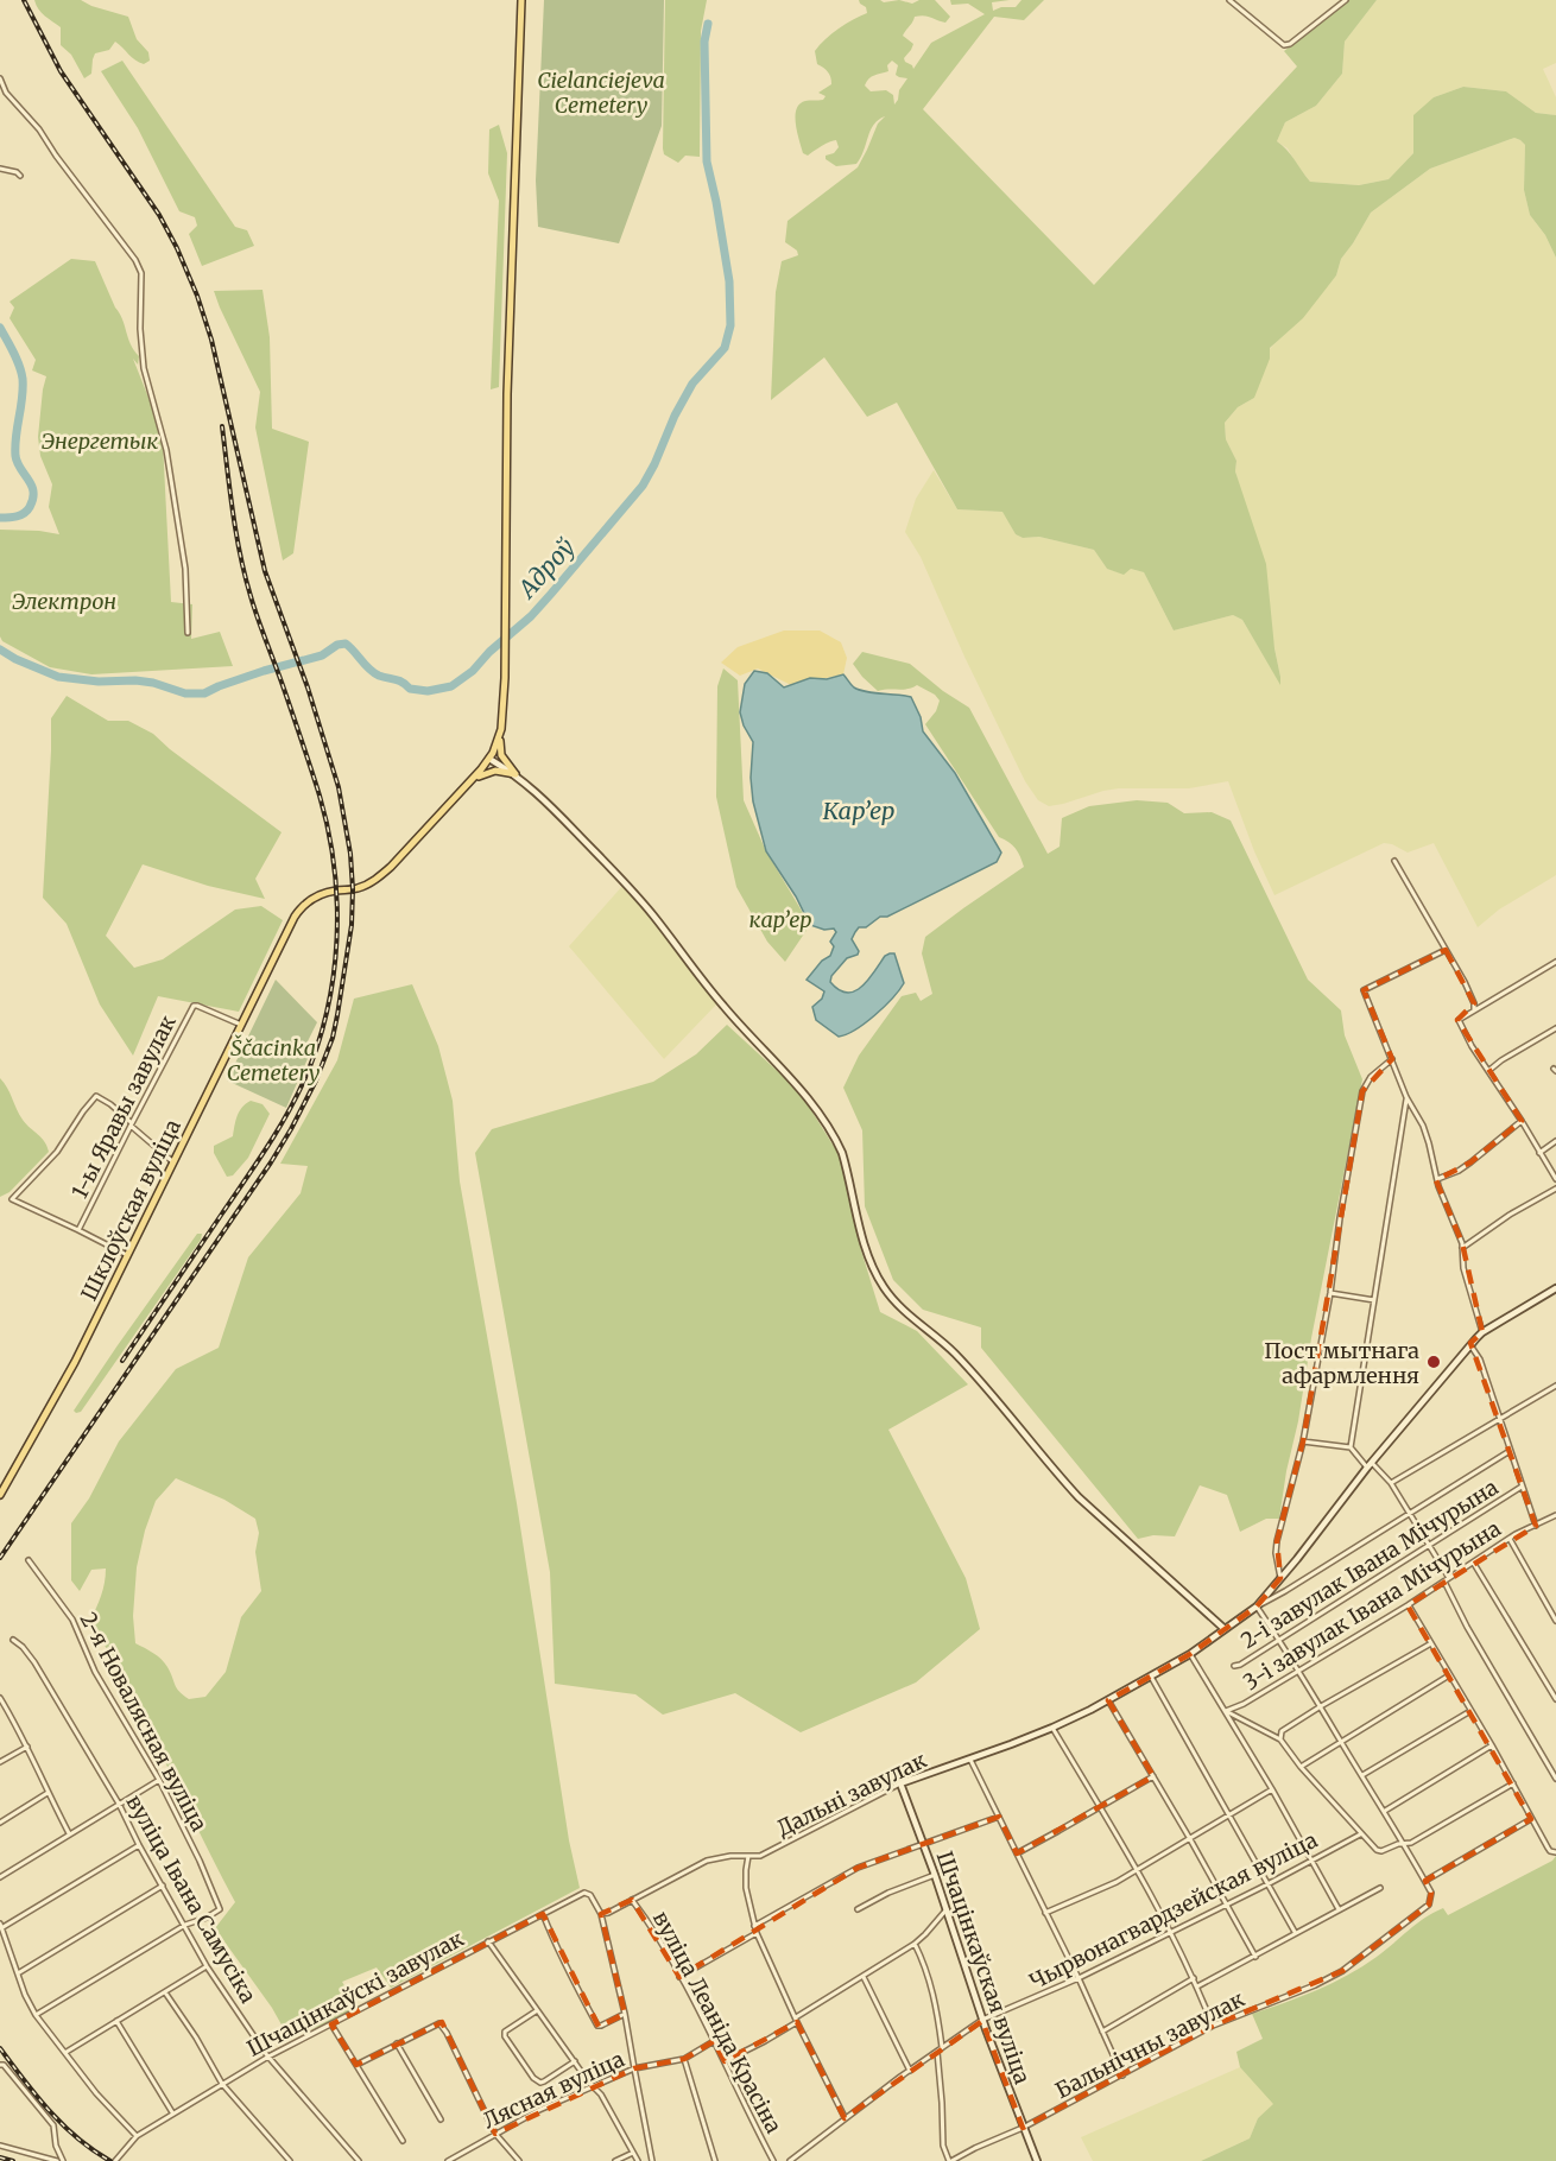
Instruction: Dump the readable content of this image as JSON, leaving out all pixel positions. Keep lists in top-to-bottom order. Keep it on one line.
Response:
{"streets":{"main road":["Шклоўская вуліца"],"street":["1-ы Яравы завулак","2-і завулак Івана Мічурына","3-і завулак Івана Мічурына","2-я Новалясная вуліца","Дальні завулак","вуліца Івана Самусіка","Чырвонагвардзейская вуліца","Шчацінкаўская вуліца","Шчацінкаўскі завулак","вуліца Леаніда Красіна","Бальнічны завулак","Лясная вуліца"]},"crossings":[["1-ы Яравы завулак","Шклоўская вуліца"],["2-я Новалясная вуліца","вуліца Івана Самусіка"],["Дальні завулак","Шчацінкаўская вуліца"],["Дальні завулак","Шчацінкаўскі завулак"],["Дальні завулак","вуліца Леаніда Красіна"],["вуліца Івана Самусіка","Шчацінкаўскі завулак"],["Чырвонагвардзейская вуліца","Шчацінкаўская вуліца"],["Шчацінкаўская вуліца","Бальнічны завулак"],["вуліца Леаніда Красіна","Лясная вуліца"]],"water":["Адроў","Карʼер"],"parks":["Cielanciejeva Cemetery","Энергетык","Электрон","карʼер","Ščacinka Cemetery"],"places":["Пост мытнага афармлення"]}
